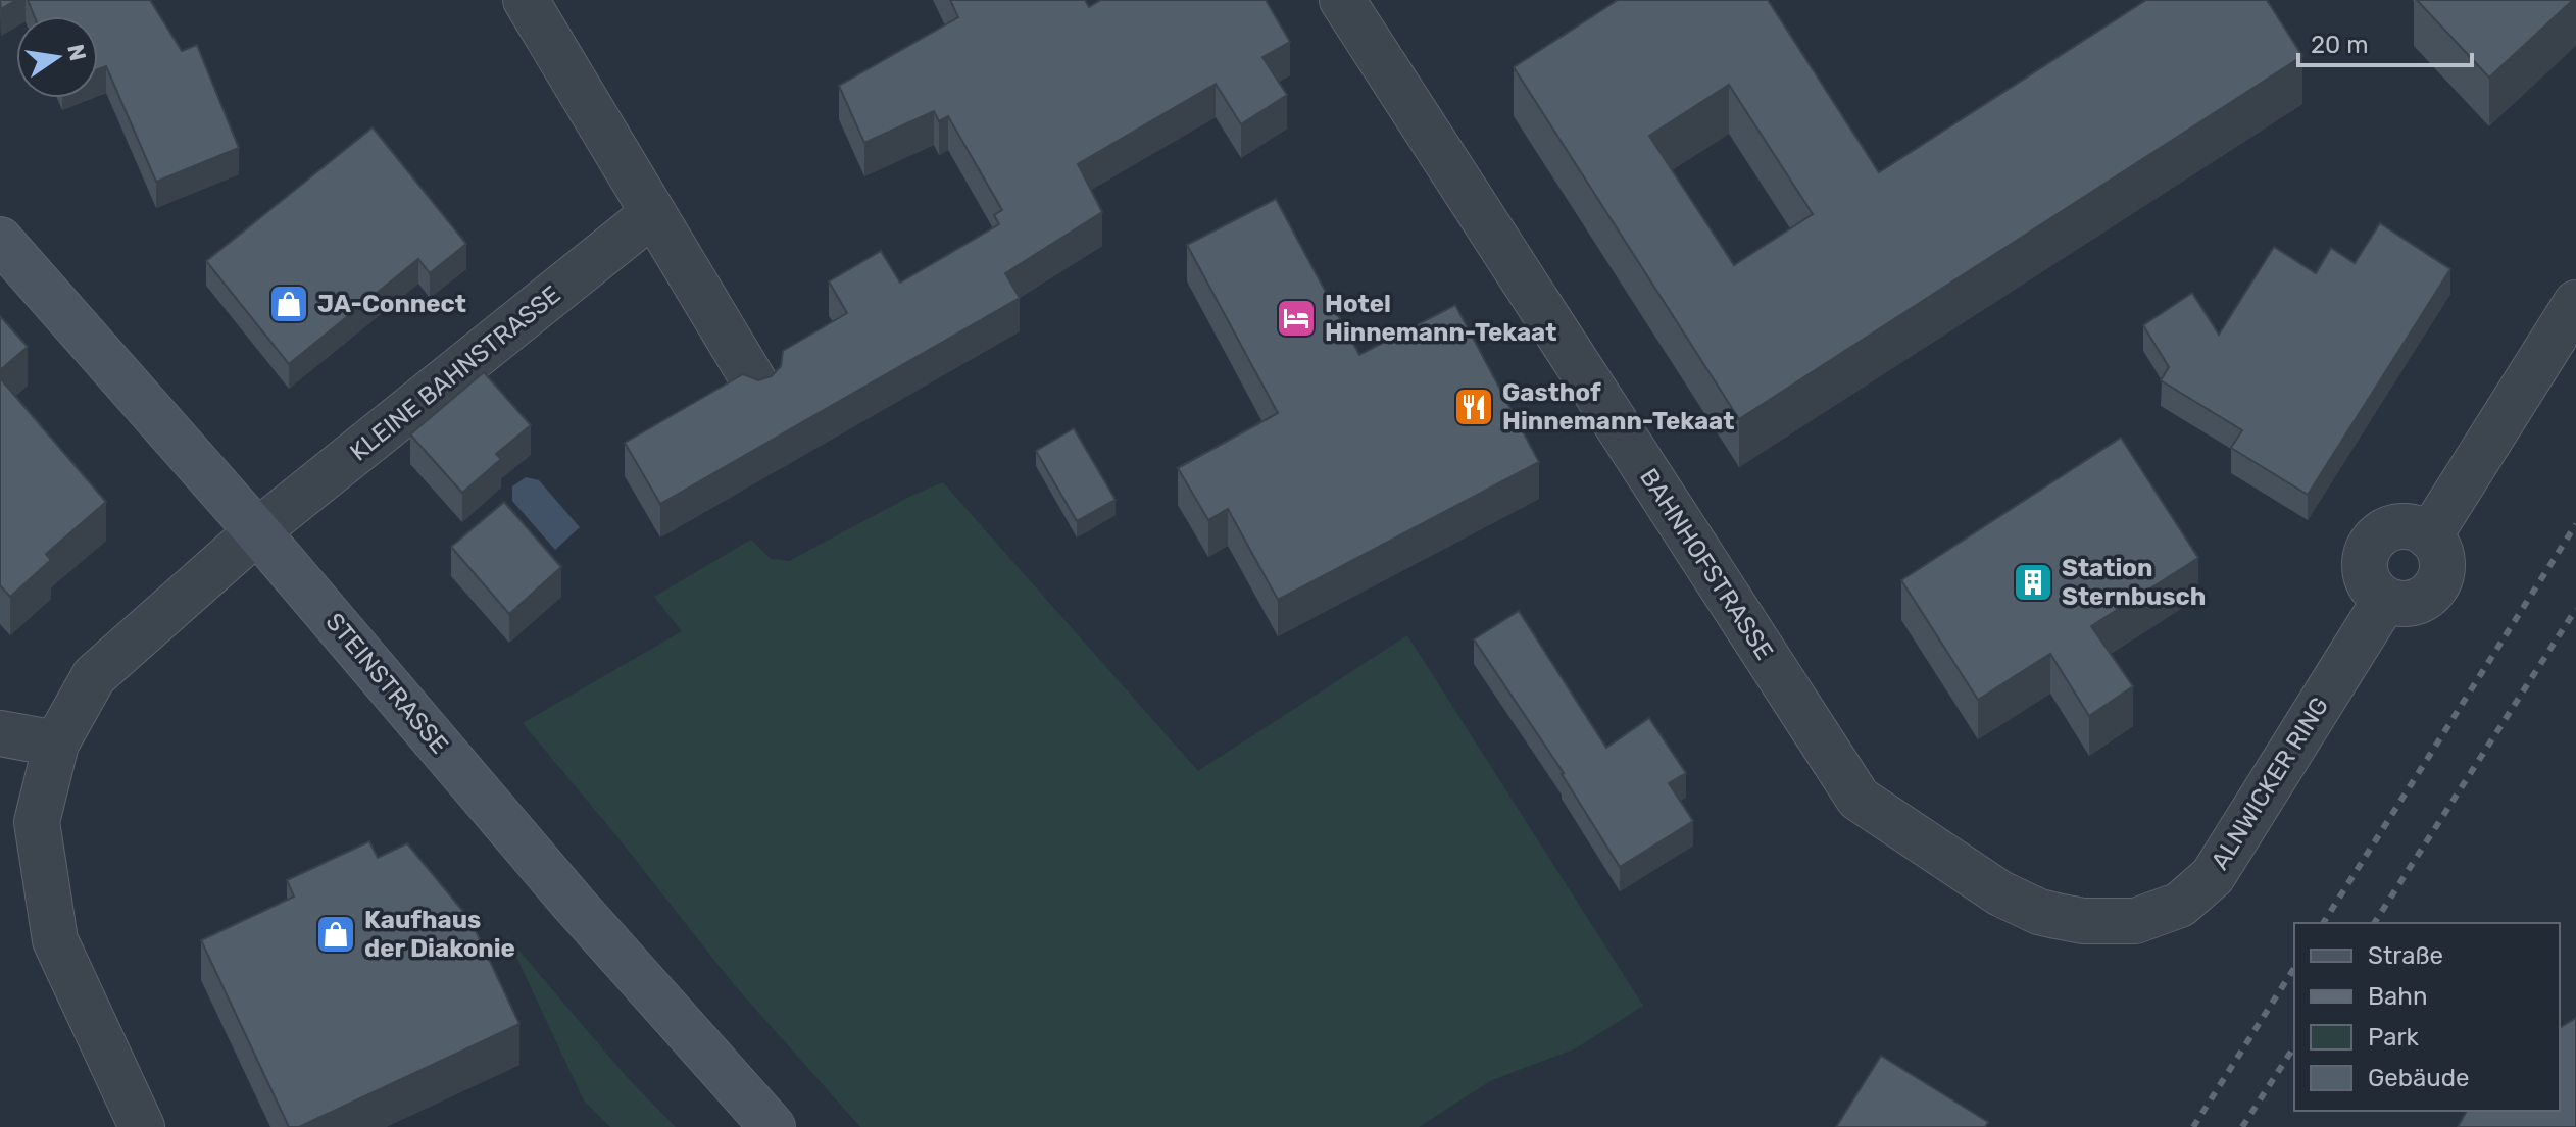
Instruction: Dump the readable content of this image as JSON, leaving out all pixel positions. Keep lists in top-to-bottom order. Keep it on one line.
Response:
{"streets":{"street":["KLEINE BAHNSTRASSE","BAHNHOFSTRASSE","STEINSTRASSE","ALNWICKER RING"]},"crossings":[["KLEINE BAHNSTRASSE","STEINSTRASSE"],["BAHNHOFSTRASSE","ALNWICKER RING"]],"places":{"shop":["JA-Connect","Kaufhaus der Diakonie"],"hotel":["Hotel Hinnemann-Tekaat"],"restaurant":["Gasthof Hinnemann-Tekaat"],"building":["Station Sternbusch"]},"legend":["Straße","Bahn","Park","Gebäude"],"scale_bar":"20 m","north":"right"}
